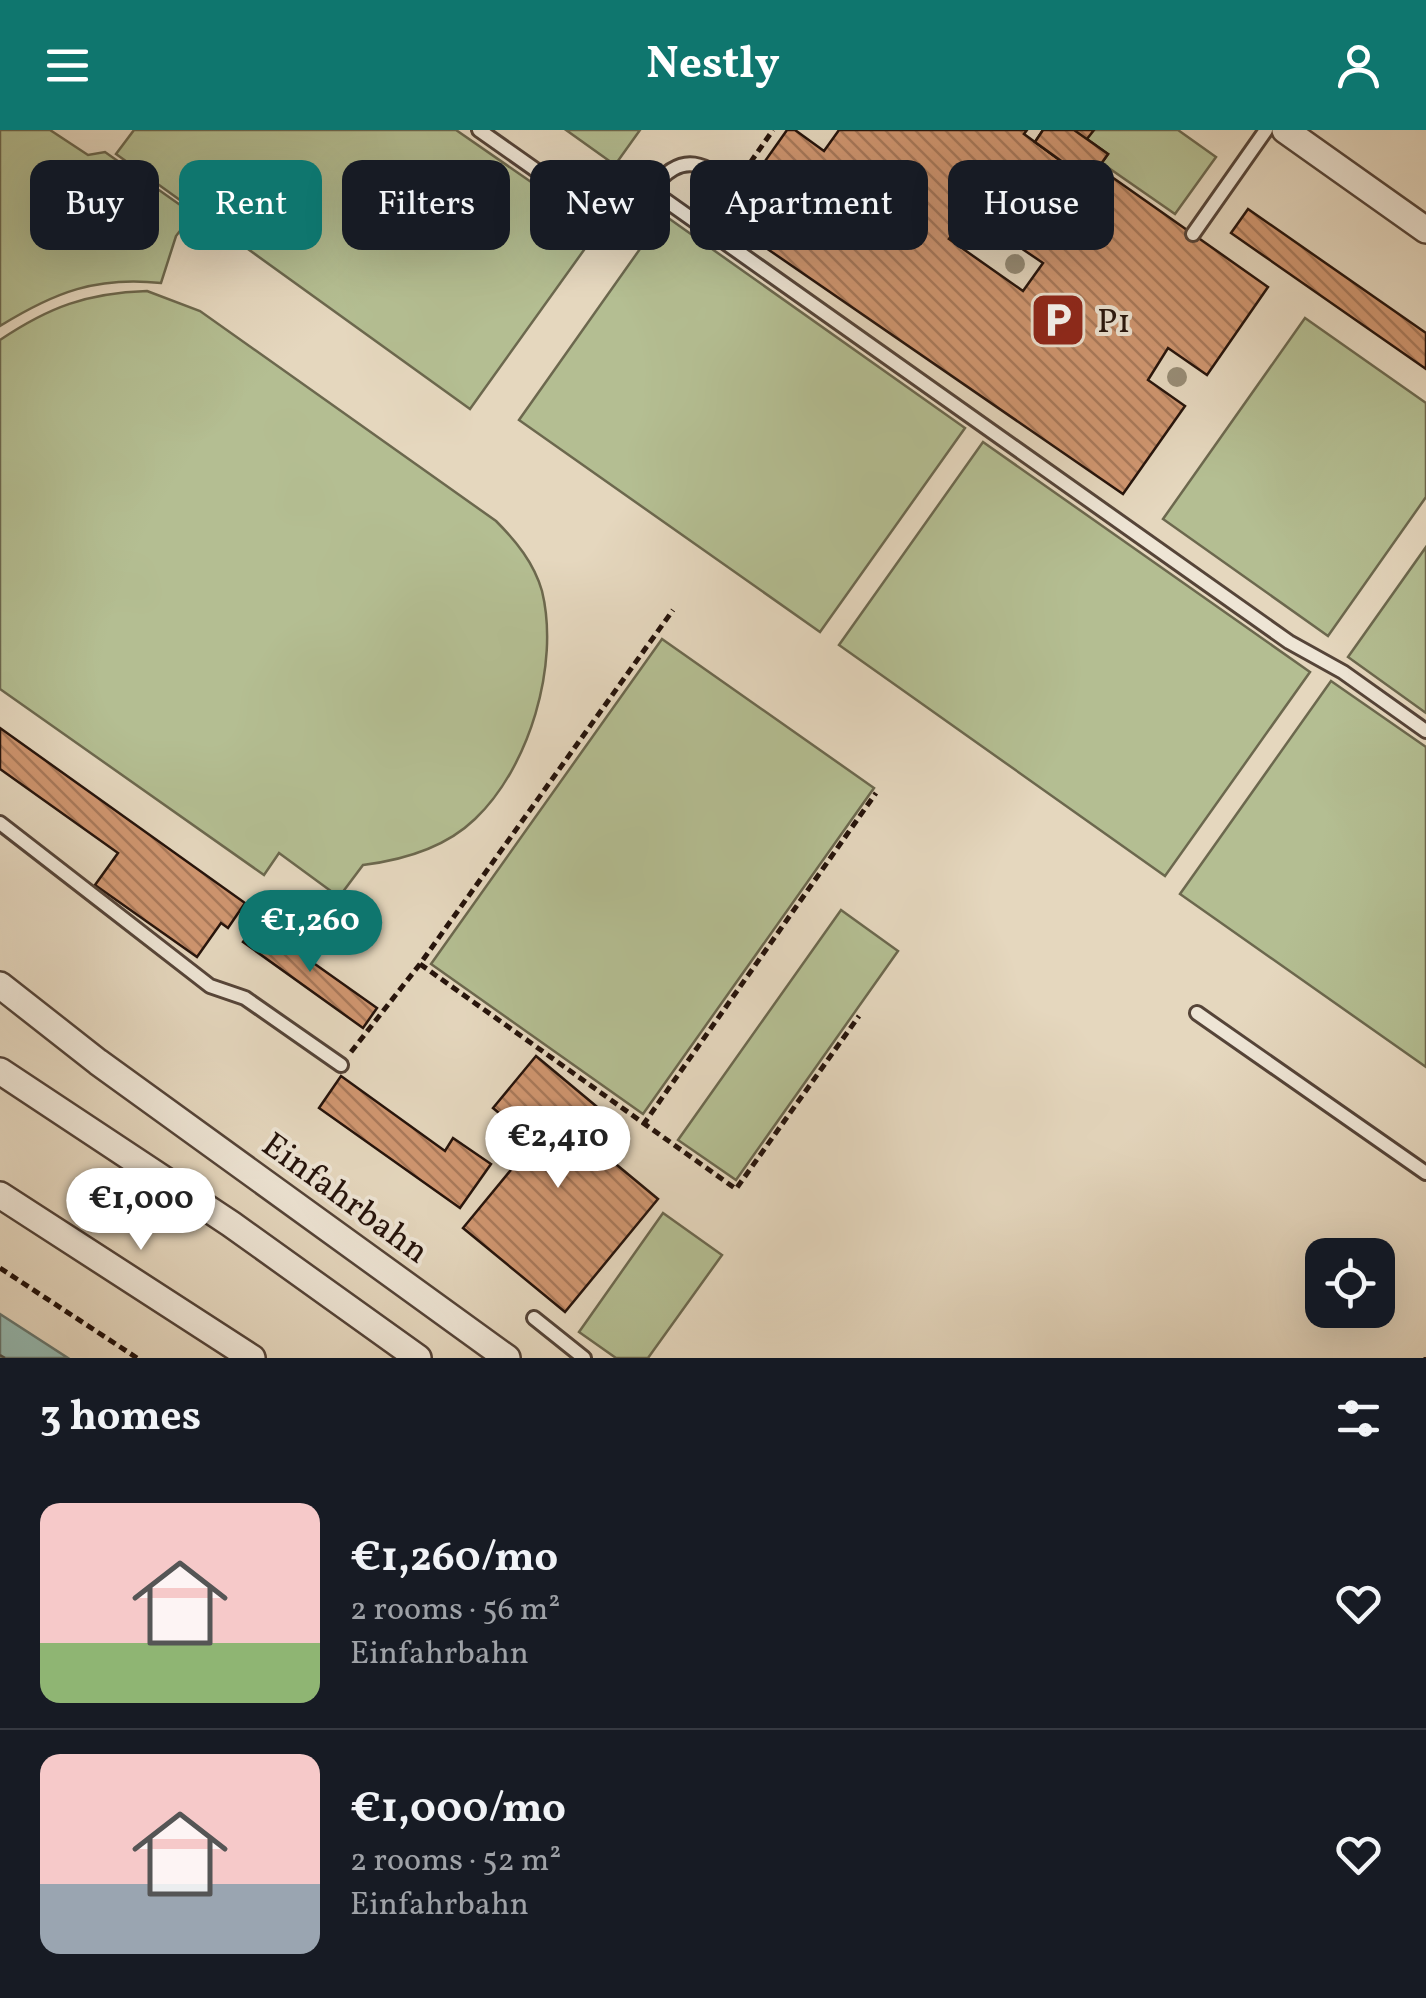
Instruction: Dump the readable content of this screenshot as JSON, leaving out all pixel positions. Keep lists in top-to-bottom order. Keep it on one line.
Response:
{"streets":{"street":["Einfahrbahn"]},"places":{"parking":["P1"]},"page":{"header":"Nestly","chip":["Buy","Rent","Filters","New","Apartment","House"],"price":["€1,260","€2,410","€1,000"],"heading":"3 homes","list":[{"name":"€1,260/mo","note":"2 rooms · 56 m² · Einfahrbahn"},{"name":"€1,000/mo","note":"2 rooms · 52 m² · Einfahrbahn"}]}}
